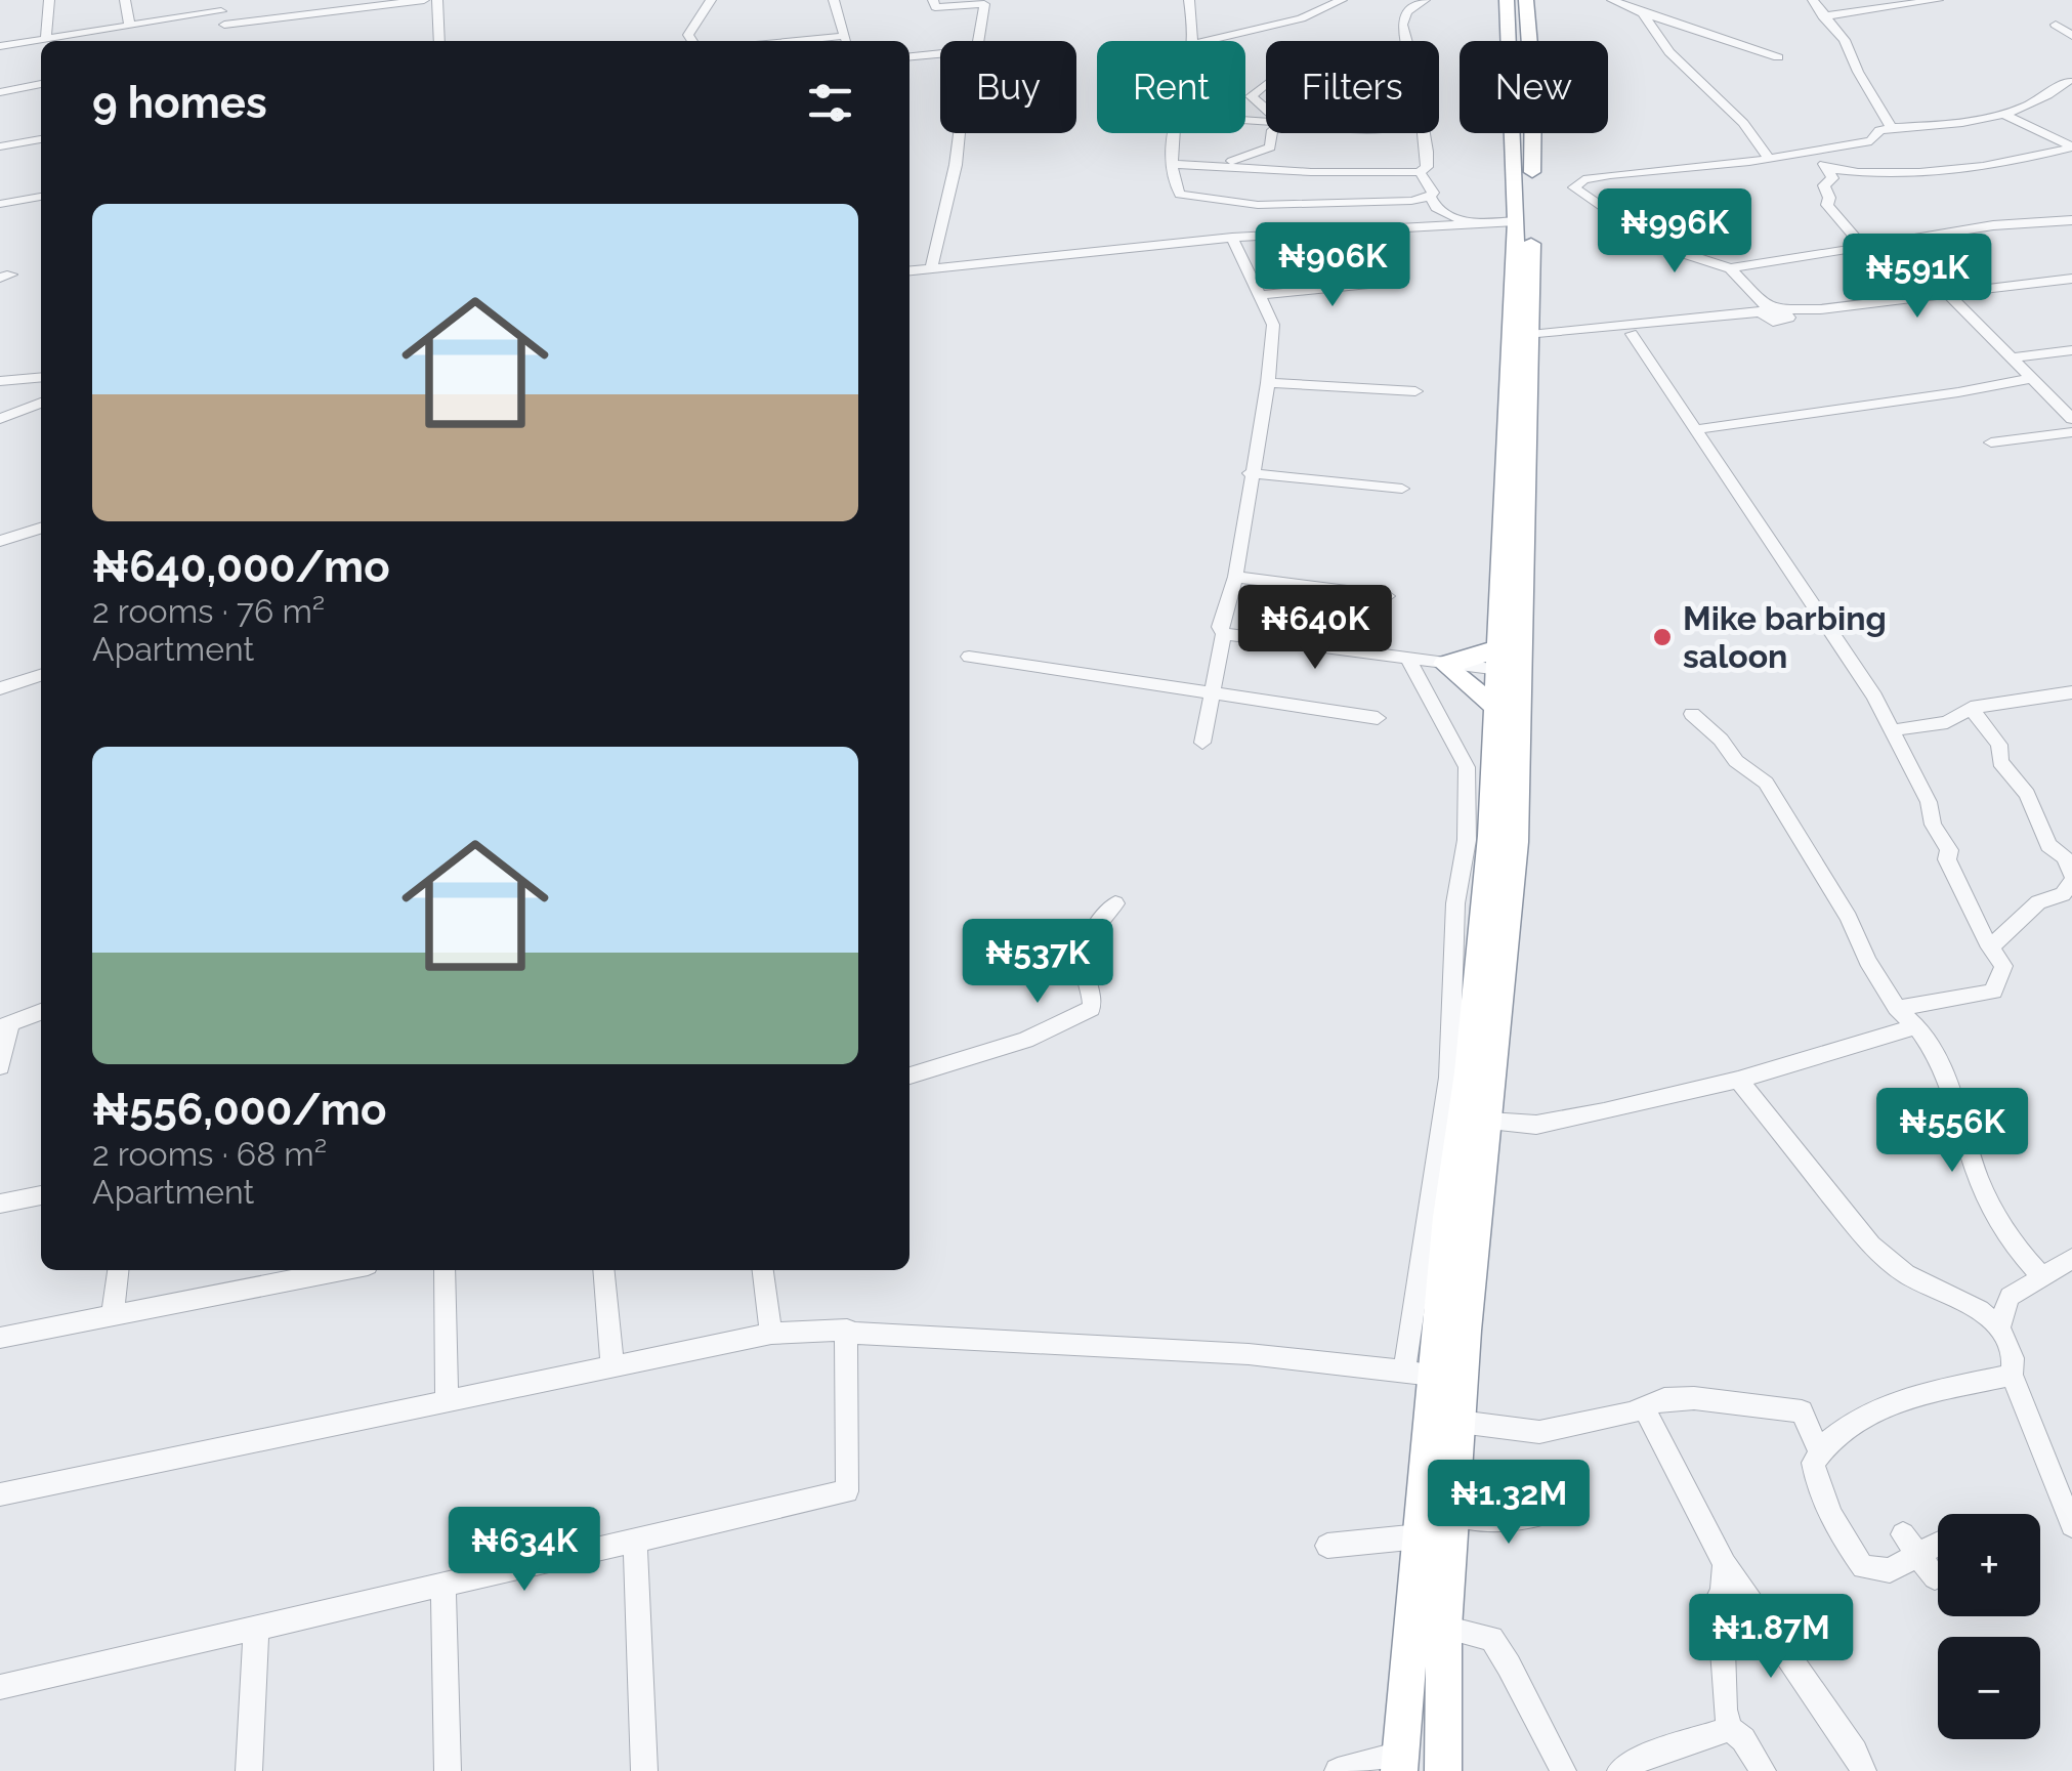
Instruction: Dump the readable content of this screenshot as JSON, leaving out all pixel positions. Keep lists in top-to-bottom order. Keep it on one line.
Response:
{"places":["Mike barbing saloon"],"page":{"chip":["Buy","Rent","Filters","New"],"heading":"9 homes","list":[{"name":"₦640,000/mo","note":"2 rooms · 76 m² · Apartment"},{"name":"₦556,000/mo","note":"2 rooms · 68 m² · Apartment"}],"price":["₦996K","₦906K","₦591K","₦640K","₦537K","₦556K","₦1.32M","₦634K","₦1.87M"],"map_buttons":["+","−"]}}
